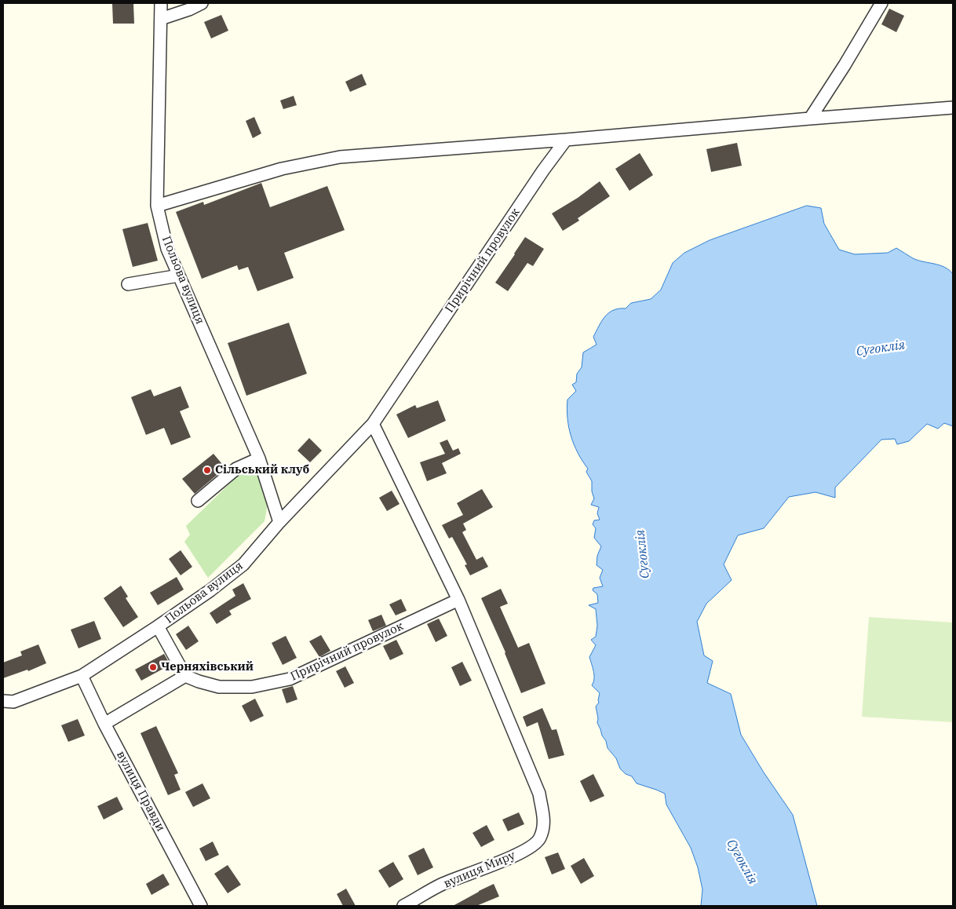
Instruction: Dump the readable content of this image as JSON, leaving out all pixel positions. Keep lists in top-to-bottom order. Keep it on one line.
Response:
{"streets":{"street":["Прирічний провулок","Польова вулиця","вулиця Правди","вулиця Миру"]},"crossings":[["Прирічний провулок","Польова вулиця"],["Прирічний провулок","вулиця Миру"],["Польова вулиця","вулиця Правди"]],"water":["Сугоклія"],"places":["Сільський клуб","Черняхівський"]}
